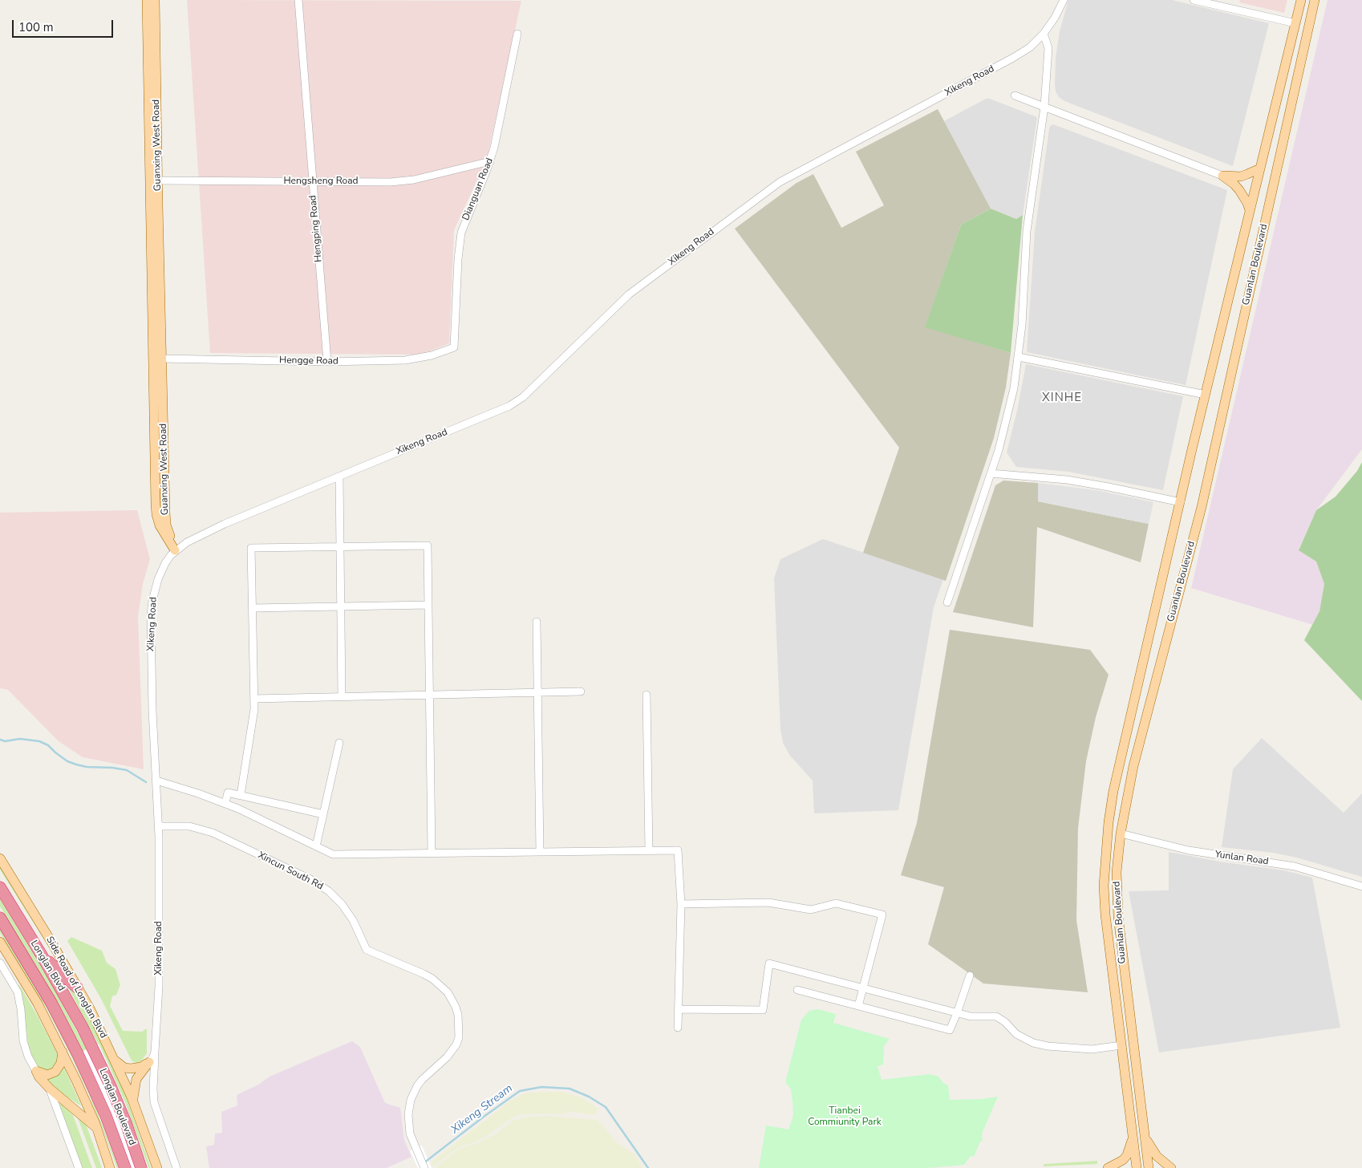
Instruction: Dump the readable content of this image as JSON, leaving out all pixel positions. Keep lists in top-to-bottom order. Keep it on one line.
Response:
{"streets":{"highway":["Longlan Blvd","Longlan Boulevard"],"main road":["Guanxing West Road","Guanlan Boulevard","Side Road of Longlan Blvd"],"street":["Xikeng Road","Hengsheng Road","Dianguan Road","Hengping Road","Hengge Road","Yunlan Road","Xincun South Rd"]},"crossings":[["Xikeng Road","Guanxing West Road"],["Xikeng Road","Xincun South Rd"],["Guanxing West Road","Hengsheng Road"],["Guanxing West Road","Hengge Road"],["Hengsheng Road","Dianguan Road"],["Hengsheng Road","Hengping Road"],["Dianguan Road","Hengge Road"],["Hengping Road","Hengge Road"],["Guanlan Boulevard","Yunlan Road"],["Longlan Blvd","Longlan Boulevard"]],"districts":["XINHE"],"water":["Xikeng Stream"],"parks":["Tianbei Commiunity Park"],"scale_bar":"100 m"}
